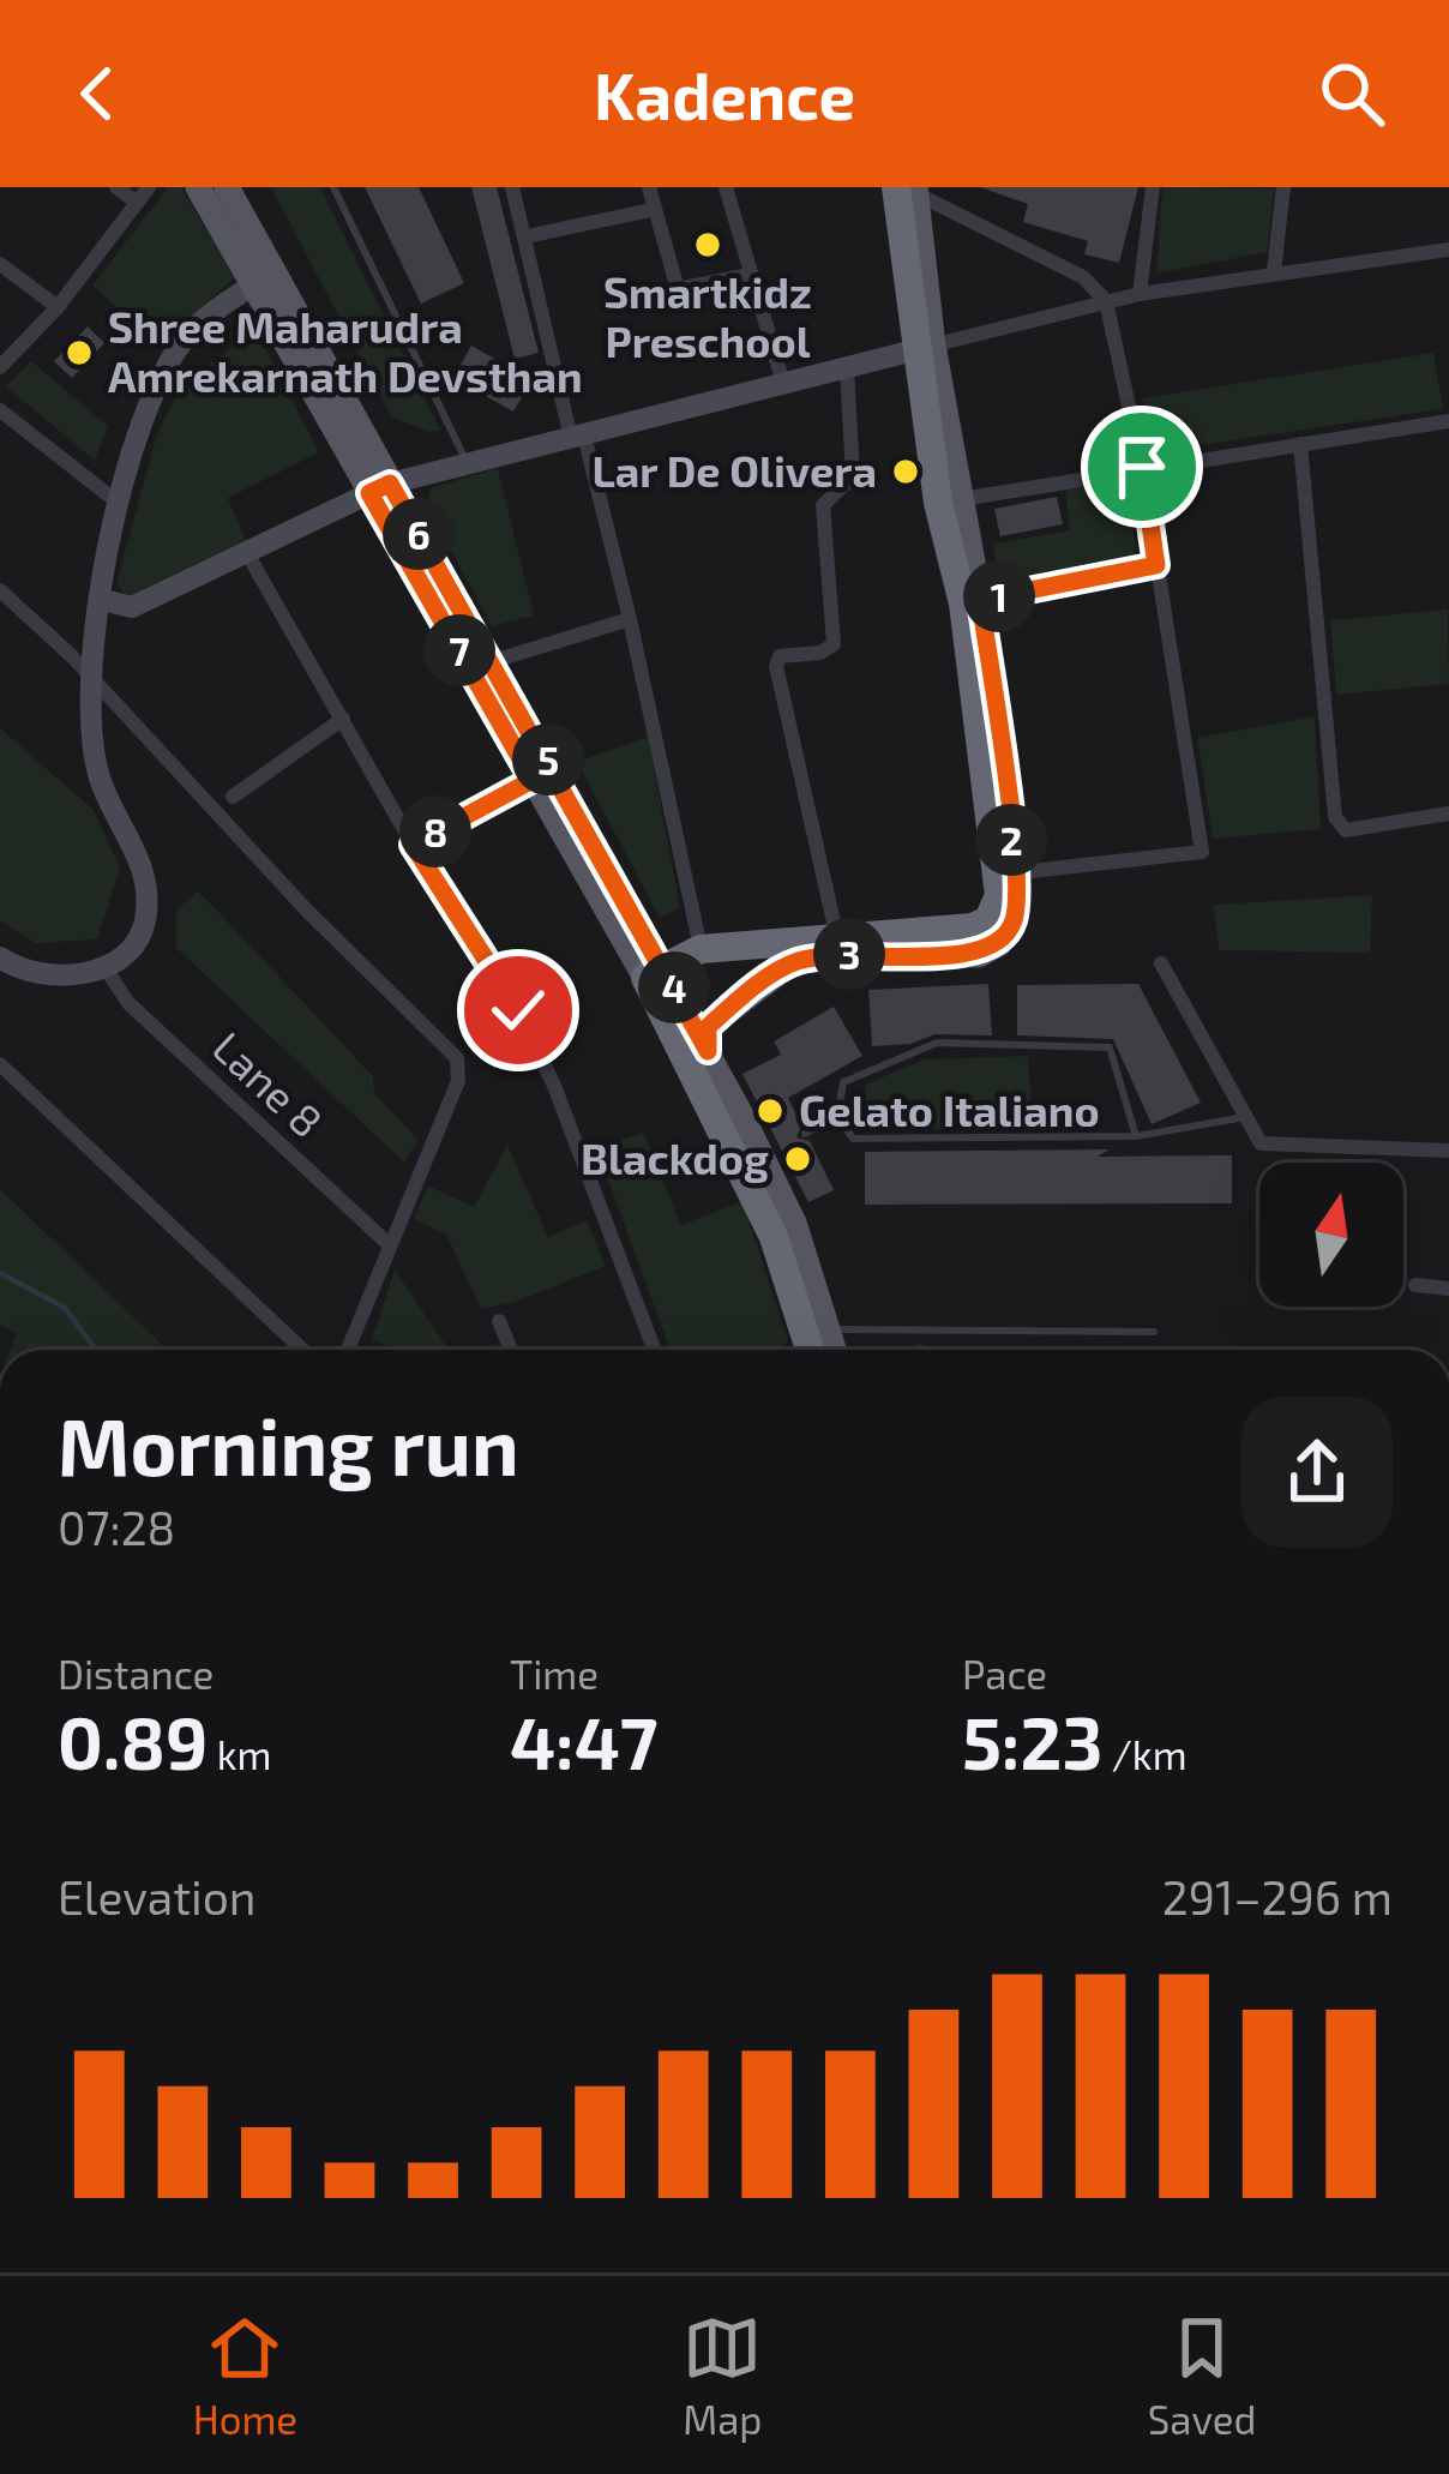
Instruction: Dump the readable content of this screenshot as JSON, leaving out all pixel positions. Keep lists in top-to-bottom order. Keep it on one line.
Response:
{"streets":{"street":["Lane 8"]},"places":["Smartkidz Preschool","Shree Maharudra Amrekarnath Devsthan","Lar De Olivera","Gelato Italiano","Blackdog"],"north":"top","page":{"header":"Kadence","pins":["6","1","7","5","8","2","3","4"],"heading":["Morning run","07:28"],"stats":[["Distance","0.89 km"],["Time","4:47"],["Pace","5:23 /km"]],"chart":["Elevation","291–296 m"],"tabs":["Home","Map","Saved"]}}
